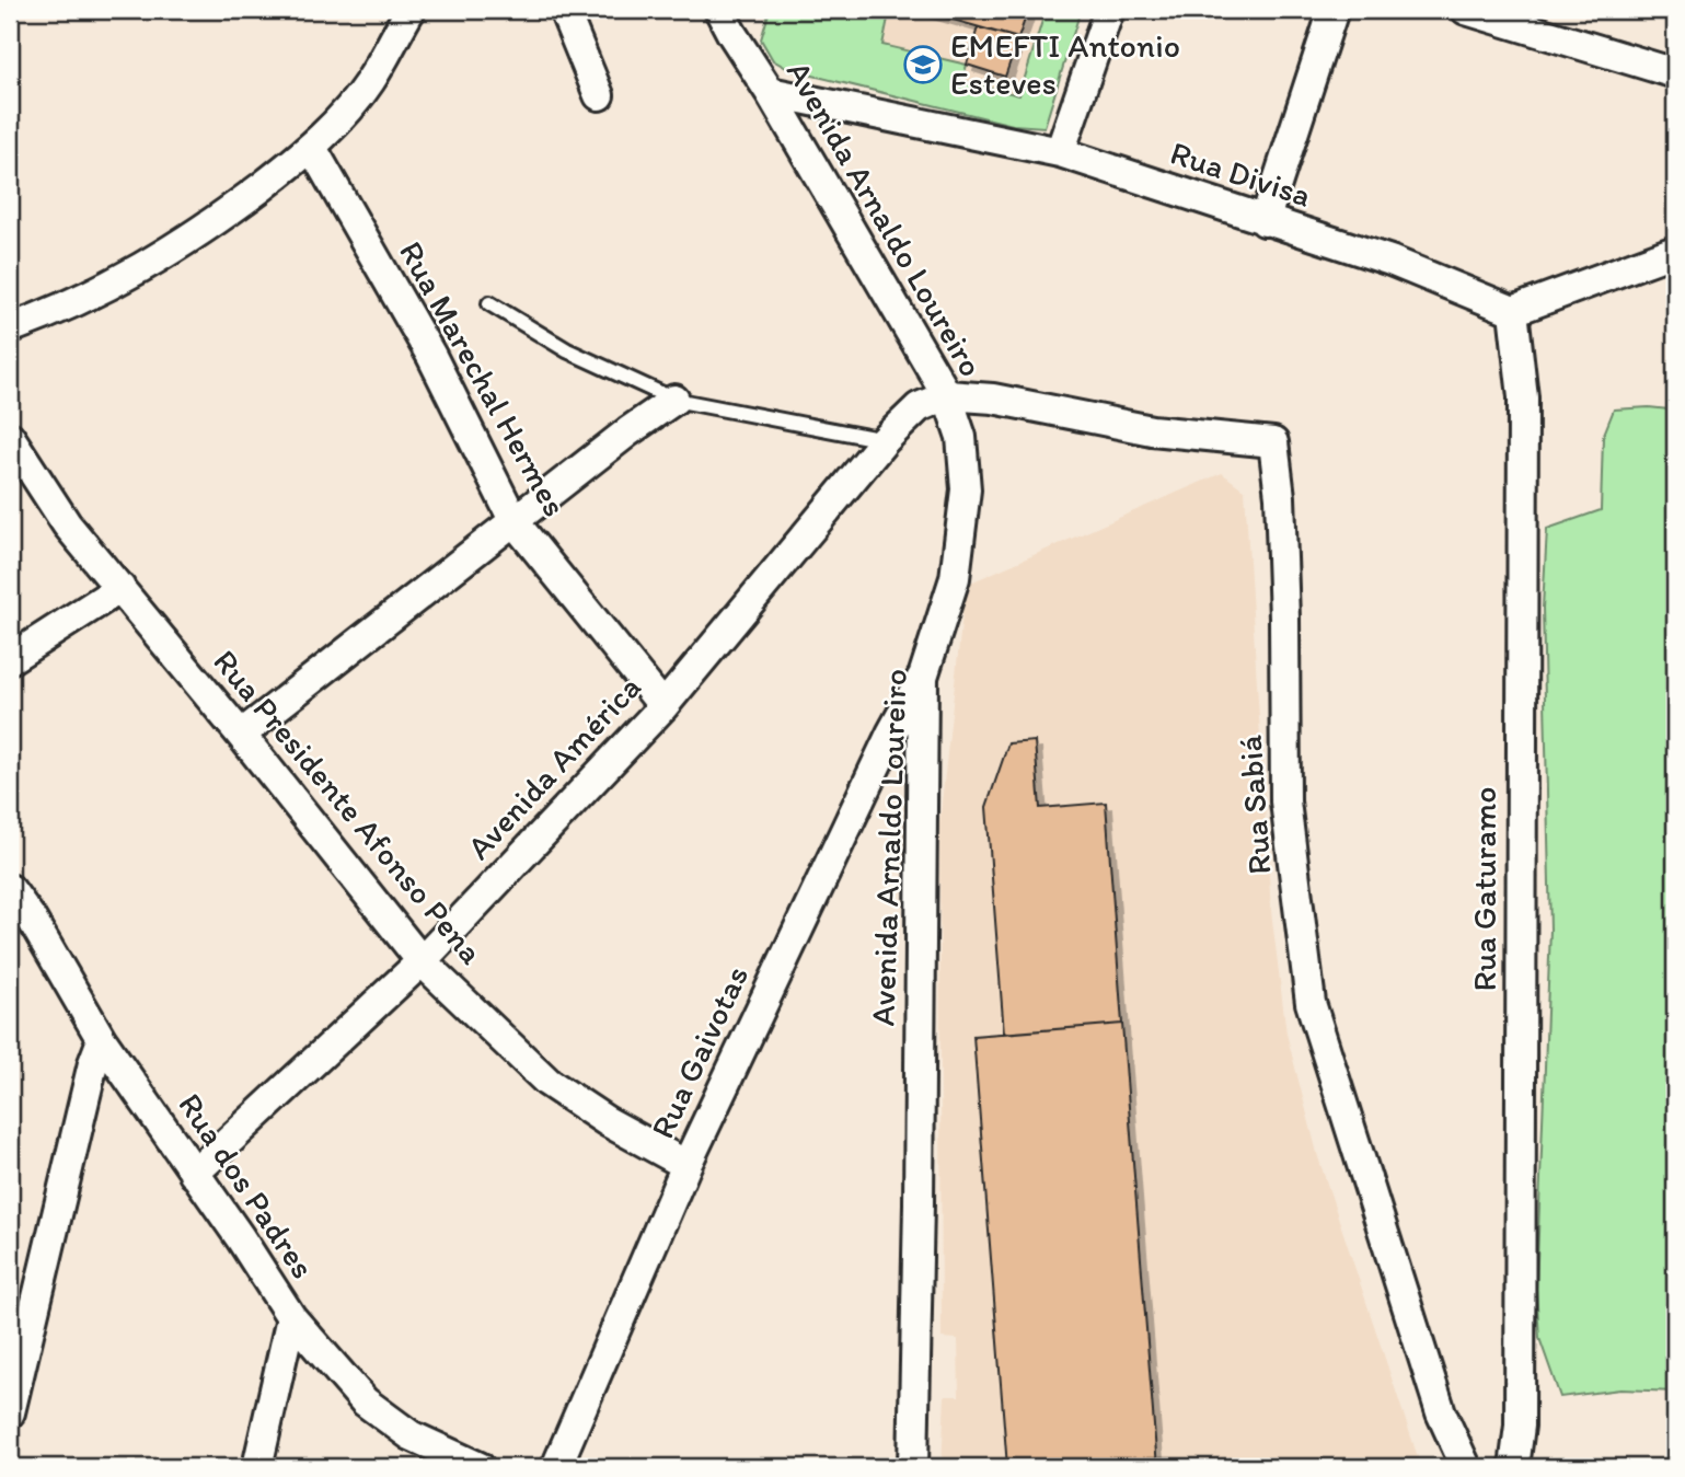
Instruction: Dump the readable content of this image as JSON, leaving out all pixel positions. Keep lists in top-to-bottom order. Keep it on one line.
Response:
{"streets":{"street":["Rua Divisa","Avenida Arnaldo Loureiro","Rua Marechal Hermes","Avenida América","Rua Sabiá","Rua Presidente Afonso Pena","Rua Gaturamo","Rua Gaivotas","Rua dos Padres"]},"crossings":[["Rua Divisa","Avenida Arnaldo Loureiro"],["Rua Divisa","Rua Gaturamo"],["Avenida Arnaldo Loureiro","Avenida América"],["Avenida Arnaldo Loureiro","Rua Sabiá"],["Avenida Arnaldo Loureiro","Rua Gaivotas"],["Rua Marechal Hermes","Avenida América"],["Avenida América","Rua Sabiá"],["Avenida América","Rua Presidente Afonso Pena"],["Avenida América","Rua dos Padres"],["Rua Presidente Afonso Pena","Rua Gaivotas"]],"places":{"school or university":["EMEFTI Antonio Esteves"]}}
